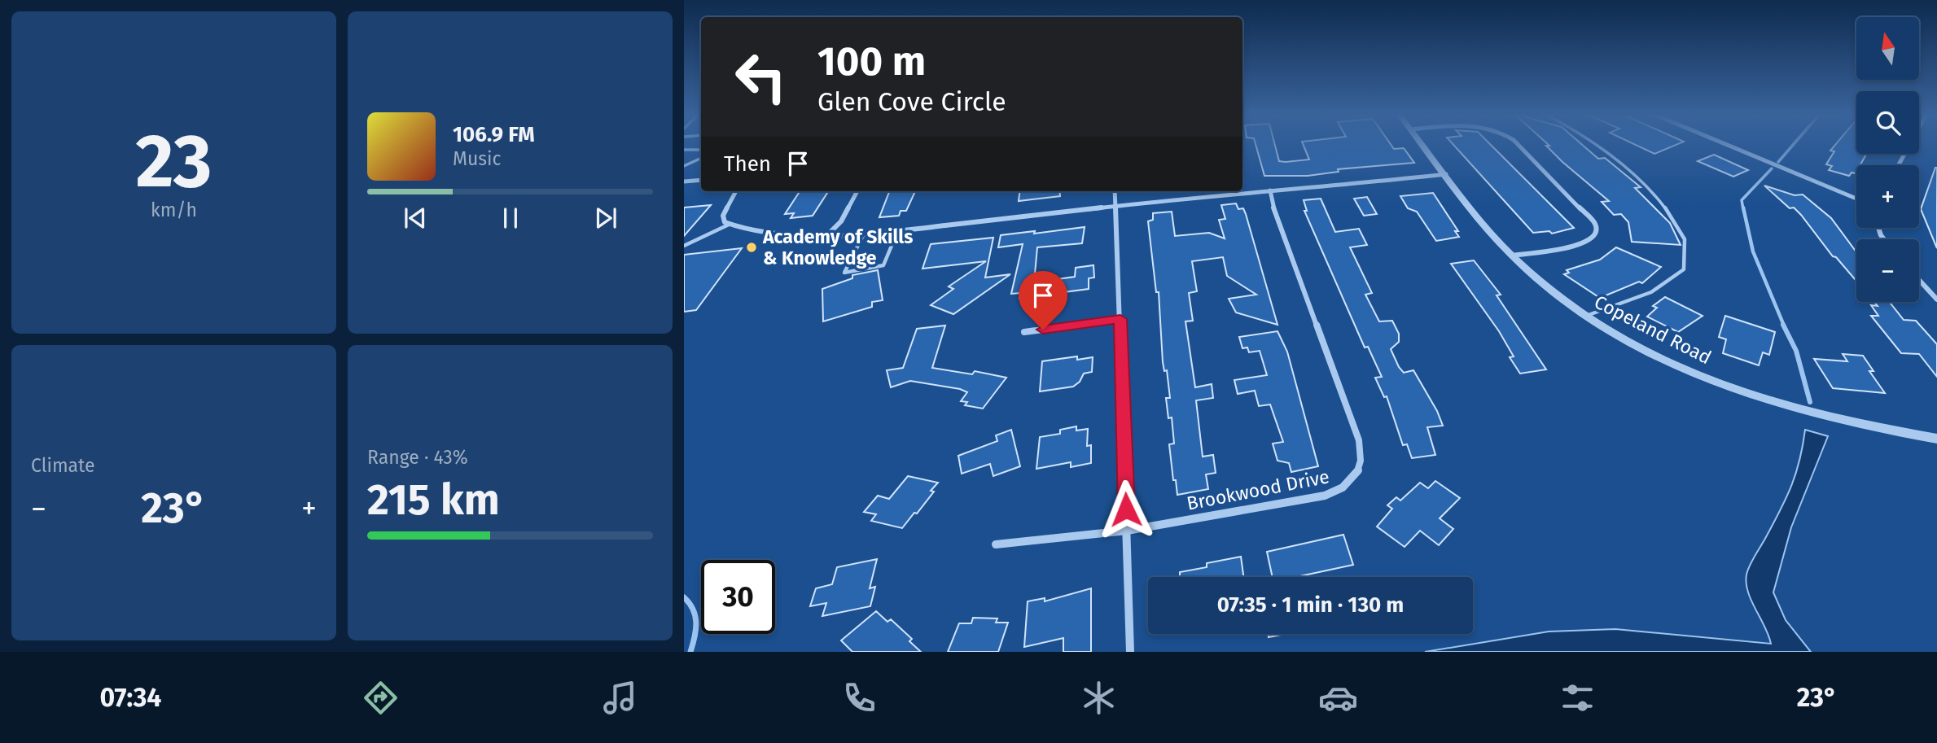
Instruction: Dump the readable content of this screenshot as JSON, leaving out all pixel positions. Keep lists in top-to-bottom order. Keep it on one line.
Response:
{"streets":{"street":["Copeland Road","Brookwood Drive"]},"places":["Academy of Skills & Knowledge"],"north":"top","page":{"tile":[["23","km/h"],"Climate",["Range · 43%","215 km"]],"map_buttons":["+","−"],"turn":["100 m","Glen Cove Circle"],"song":["106.9 FM","Music"],"then":"Then","heat":["−","23°","+"],"limit":"30","trip":"07:35 · 1 min · 130 m","tabs":["07:34","23°"]}}
